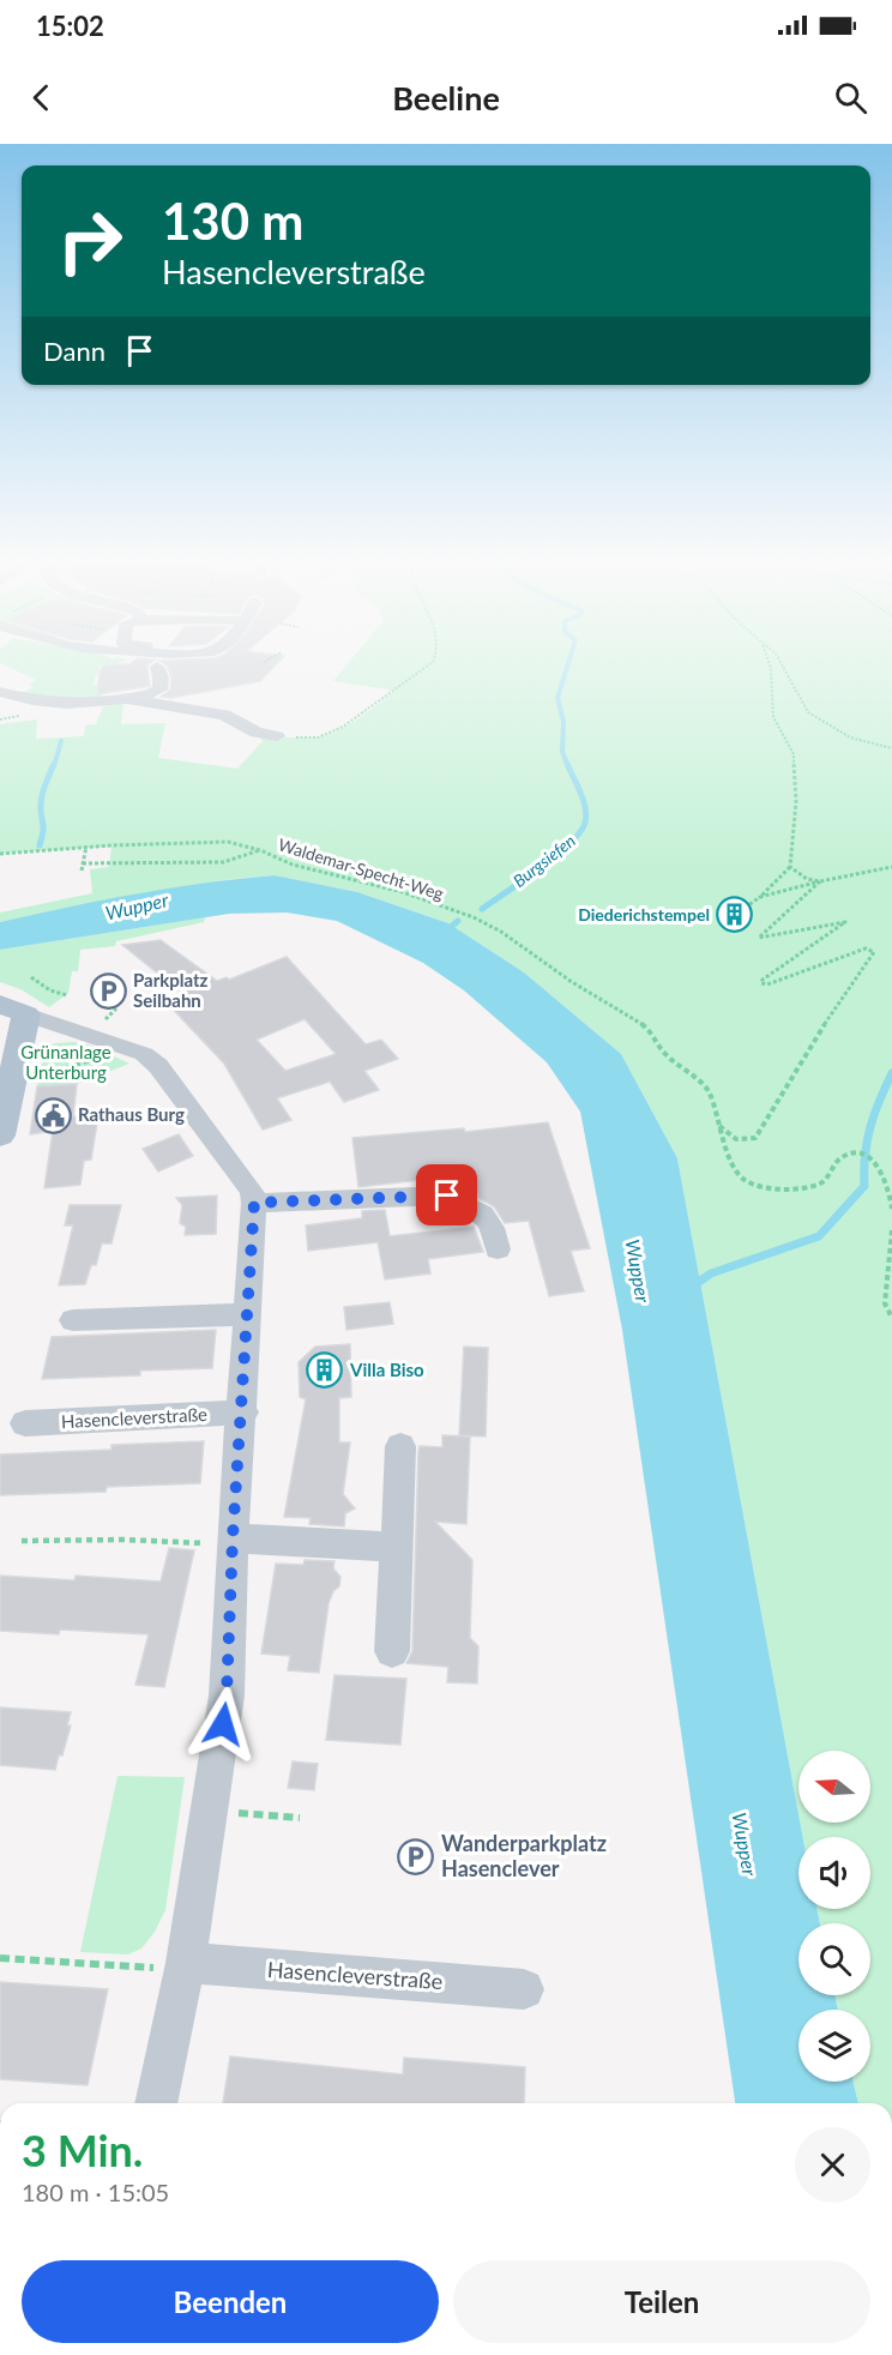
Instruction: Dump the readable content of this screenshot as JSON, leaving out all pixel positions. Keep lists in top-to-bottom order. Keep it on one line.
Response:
{"streets":{"street":["Hasencleverstraße"],"path":["Waldemar-Specht-Weg"]},"water":["Burgsiefen","Wupper"],"parks":["Grünanlage Unterburg"],"places":{"building":["Diederichstempel","Villa Biso"],"parking":["Parkplatz Seilbahn","Wanderparkplatz Hasenclever"],"public building":["Rathaus Burg"]},"north":"left","page":{"status":"15:02","header":"Beeline","turn":["130 m","Hasencleverstraße"],"then":"Dann","heading":["3 Min.","180 m · 15:05"],"buttons":["Beenden","Teilen"]}}
